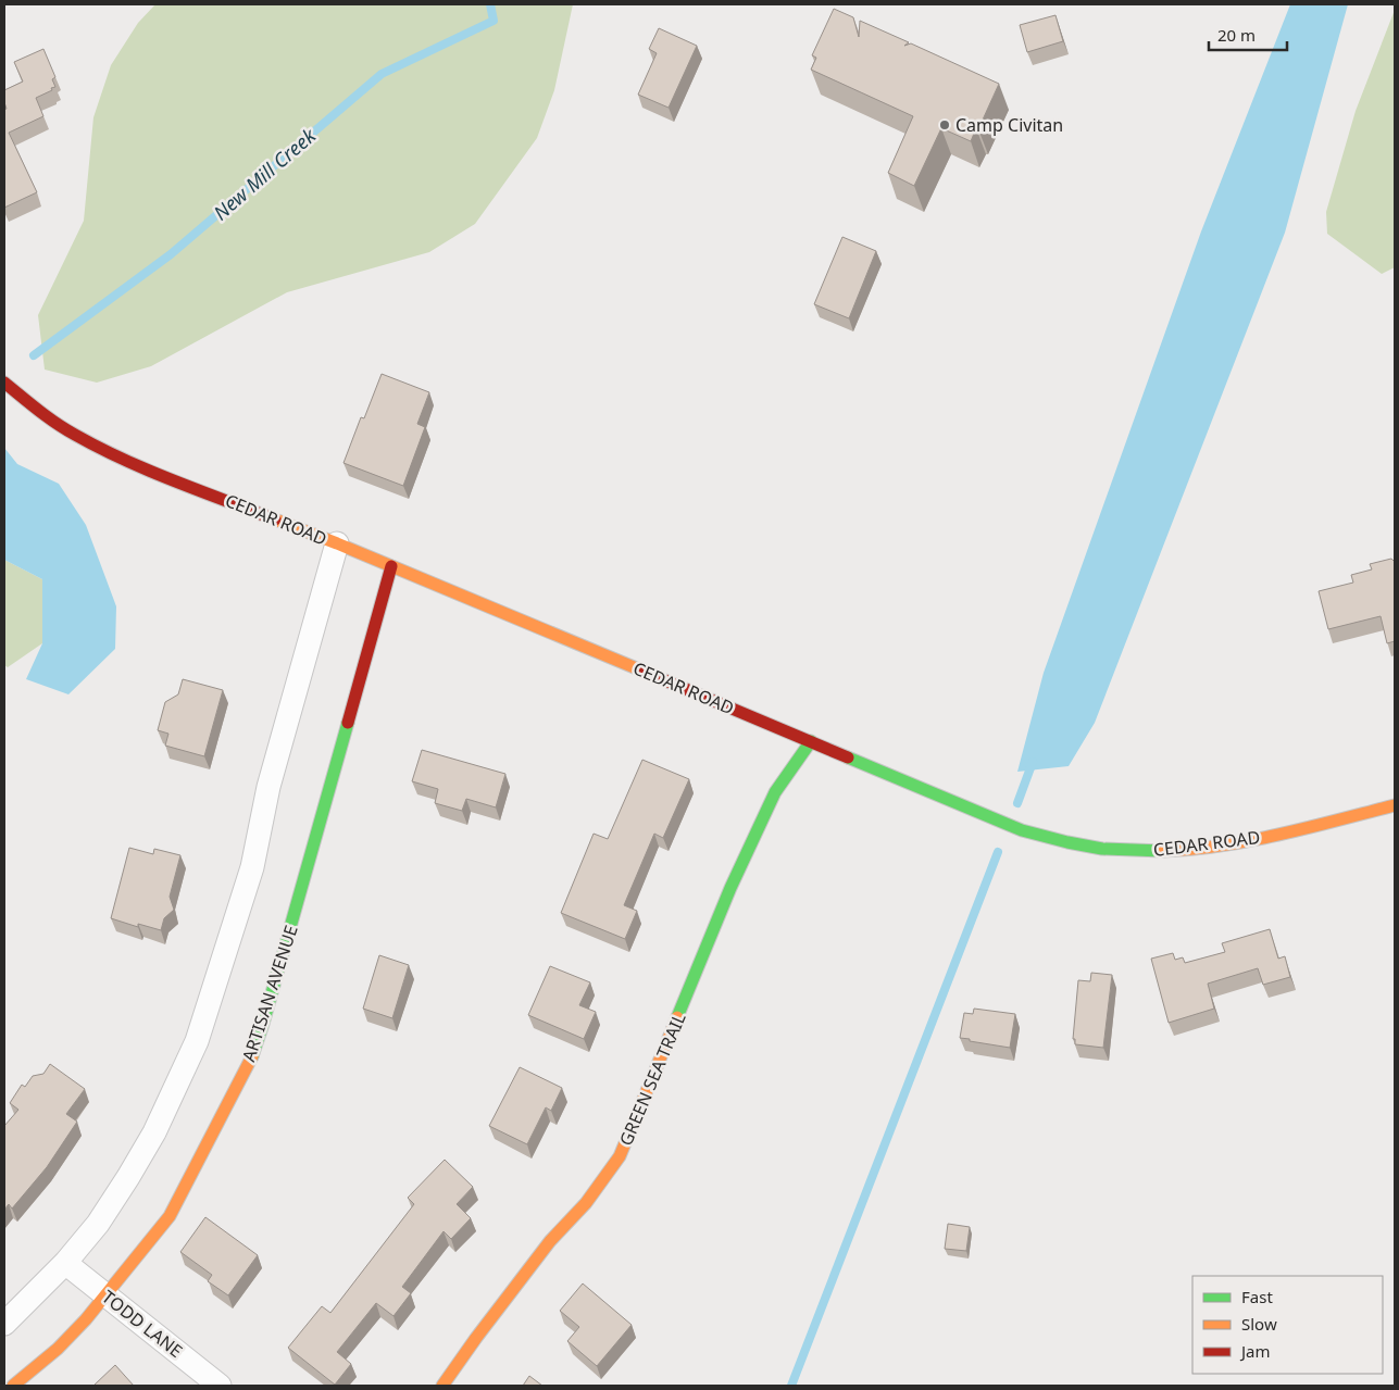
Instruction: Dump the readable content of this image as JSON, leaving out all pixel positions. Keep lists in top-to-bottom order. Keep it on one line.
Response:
{"streets":{"street":["CEDAR ROAD","ARTISAN AVENUE","GREEN SEA TRAIL","TODD LANE"]},"crossings":[["CEDAR ROAD","ARTISAN AVENUE"],["CEDAR ROAD","GREEN SEA TRAIL"],["ARTISAN AVENUE","TODD LANE"]],"water":["New Mill Creek"],"places":["Camp Civitan"],"legend":["Fast","Slow","Jam"],"scale_bar":"20 m"}
